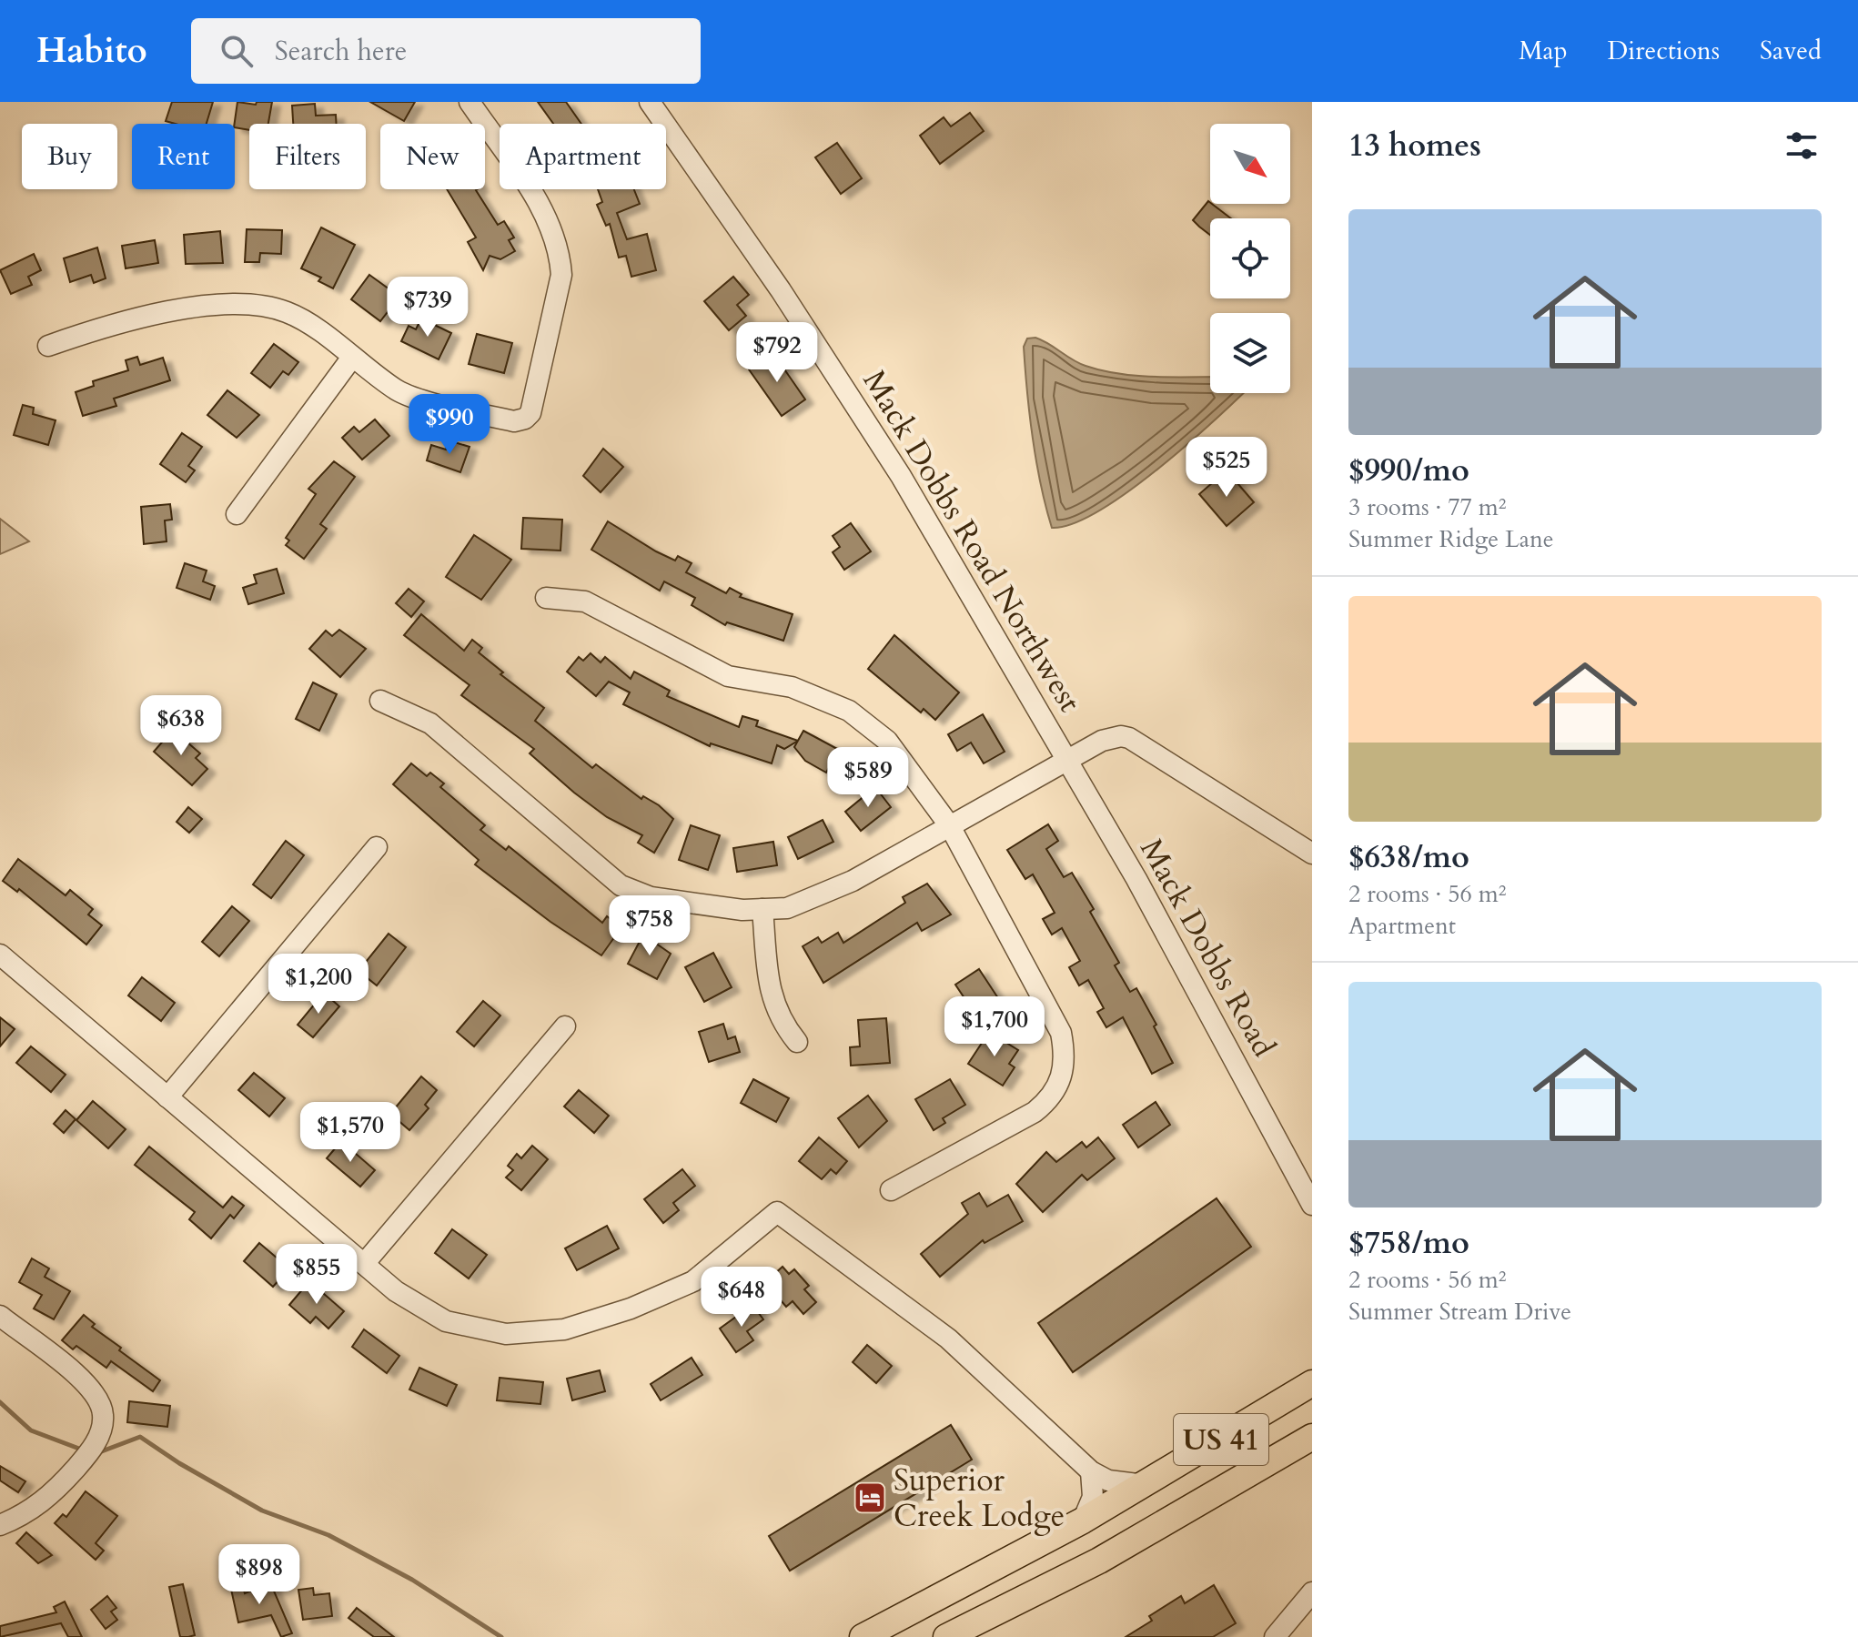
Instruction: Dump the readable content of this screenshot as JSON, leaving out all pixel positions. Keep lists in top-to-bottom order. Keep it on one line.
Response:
{"streets":{"main road":["US 41"],"street":["Mack Dobbs Road Northwest","Mack Dobbs Road"]},"crossings":[["Mack Dobbs Road Northwest","Mack Dobbs Road"]],"places":{"hotel":["Superior Creek Lodge"]},"north":"bottom right","page":{"header":"Habito","search":"Search here","nav":["Map","Directions","Saved"],"heading":"13 homes","chip":["Buy","Rent","Filters","New","Apartment"],"list":[{"name":"$990/mo","note":"3 rooms · 77 m² · Summer Ridge Lane"},{"name":"$638/mo","note":"2 rooms · 56 m² · Apartment"},{"name":"$758/mo","note":"2 rooms · 56 m² · Summer Stream Drive"}],"price":["$739","$792","$990","$525","$638","$589","$758","$1,200","$1,700","$1,570","$855","$648","$898"]}}
